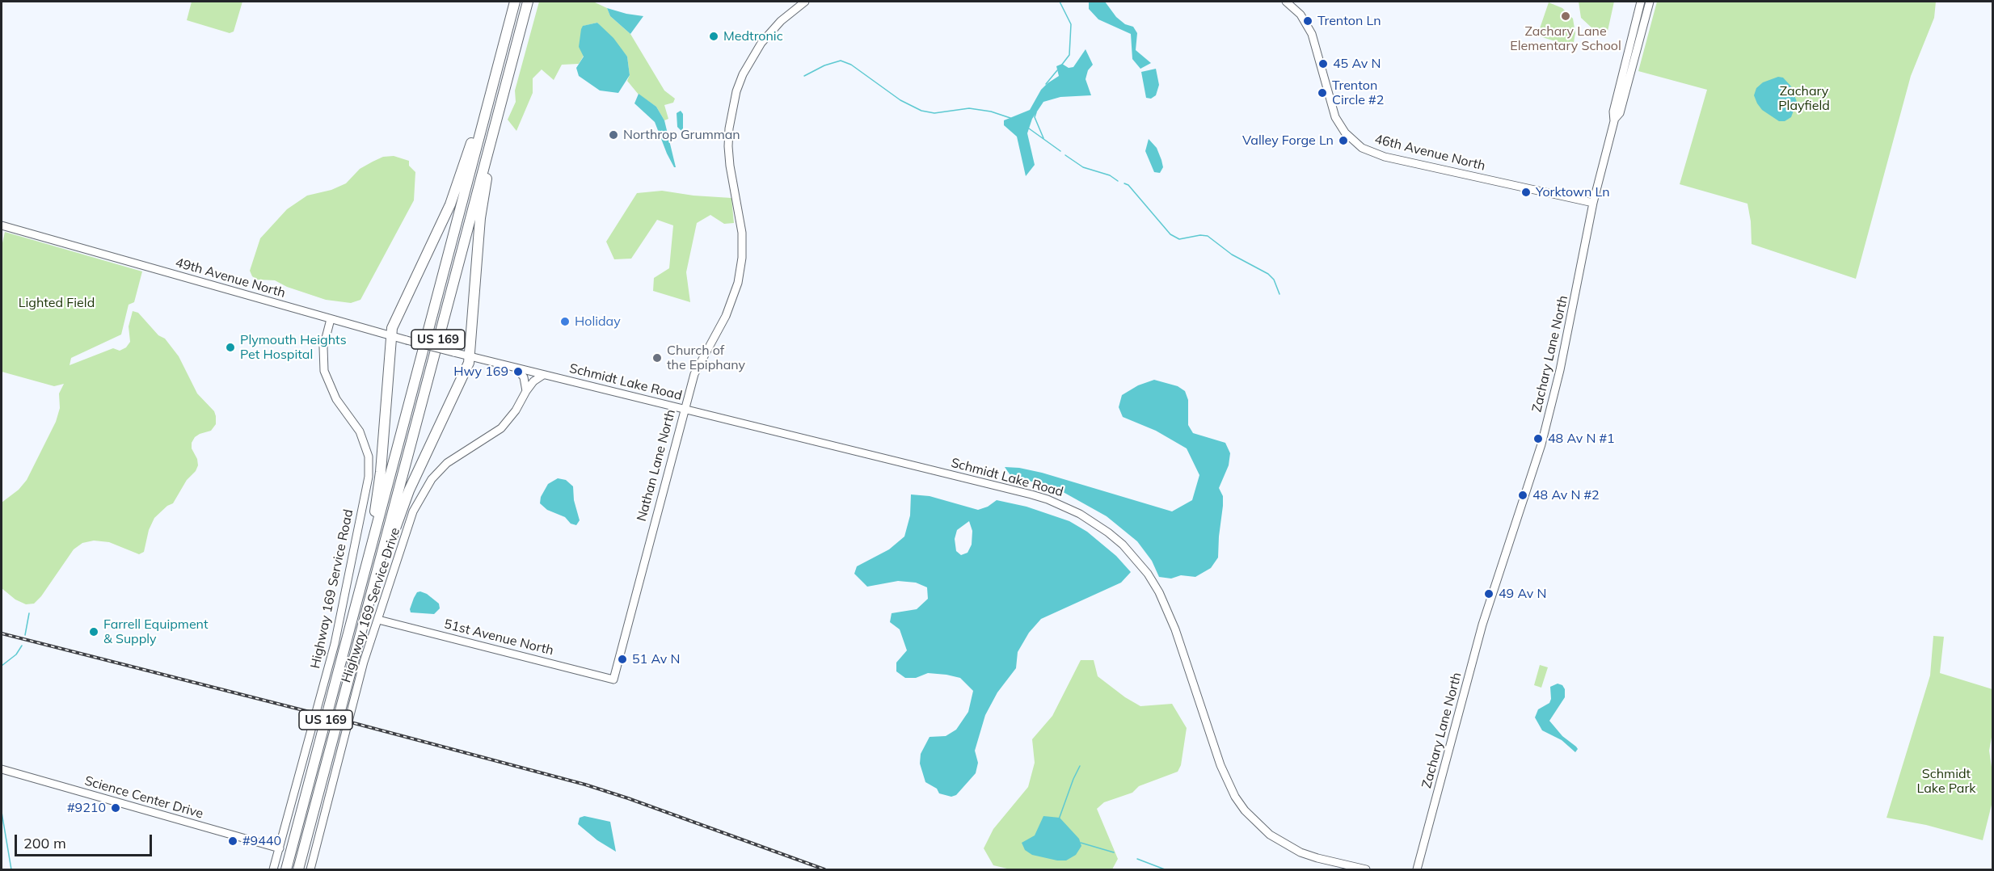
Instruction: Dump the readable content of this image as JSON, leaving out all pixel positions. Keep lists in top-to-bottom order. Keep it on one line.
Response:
{"streets":{"highway":["US 169"],"street":["46th Avenue North","49th Avenue North","Zachary Lane North","Schmidt Lake Road","Nathan Lane North","Highway 169 Service Road","Highway 169 Service Drive","51st Avenue North","Science Center Drive"]},"crossings":[["46th Avenue North","Zachary Lane North"],["49th Avenue North","Schmidt Lake Road"],["49th Avenue North","Highway 169 Service Road"],["Schmidt Lake Road","Nathan Lane North"],["Schmidt Lake Road","Highway 169 Service Drive"],["Nathan Lane North","51st Avenue North"],["Highway 169 Service Road","Science Center Drive"],["Highway 169 Service Drive","51st Avenue North"]],"parks":["Zachary Playfield","Lighted Field","Schmidt Lake Park"],"places":["Zachary Lane Elementary School","Trenton Ln","Medtronic","45 Av N","Trenton Circle #2","Northrop Grumman","Valley Forge Ln","Yorktown Ln","Holiday","Plymouth Heights Pet Hospital","Church of the Epiphany","Hwy 169","48 Av N #1","48 Av N #2","49 Av N","Farrell Equipment & Supply","51 Av N","#9210","#9440"],"scale_bar":"200 m"}
